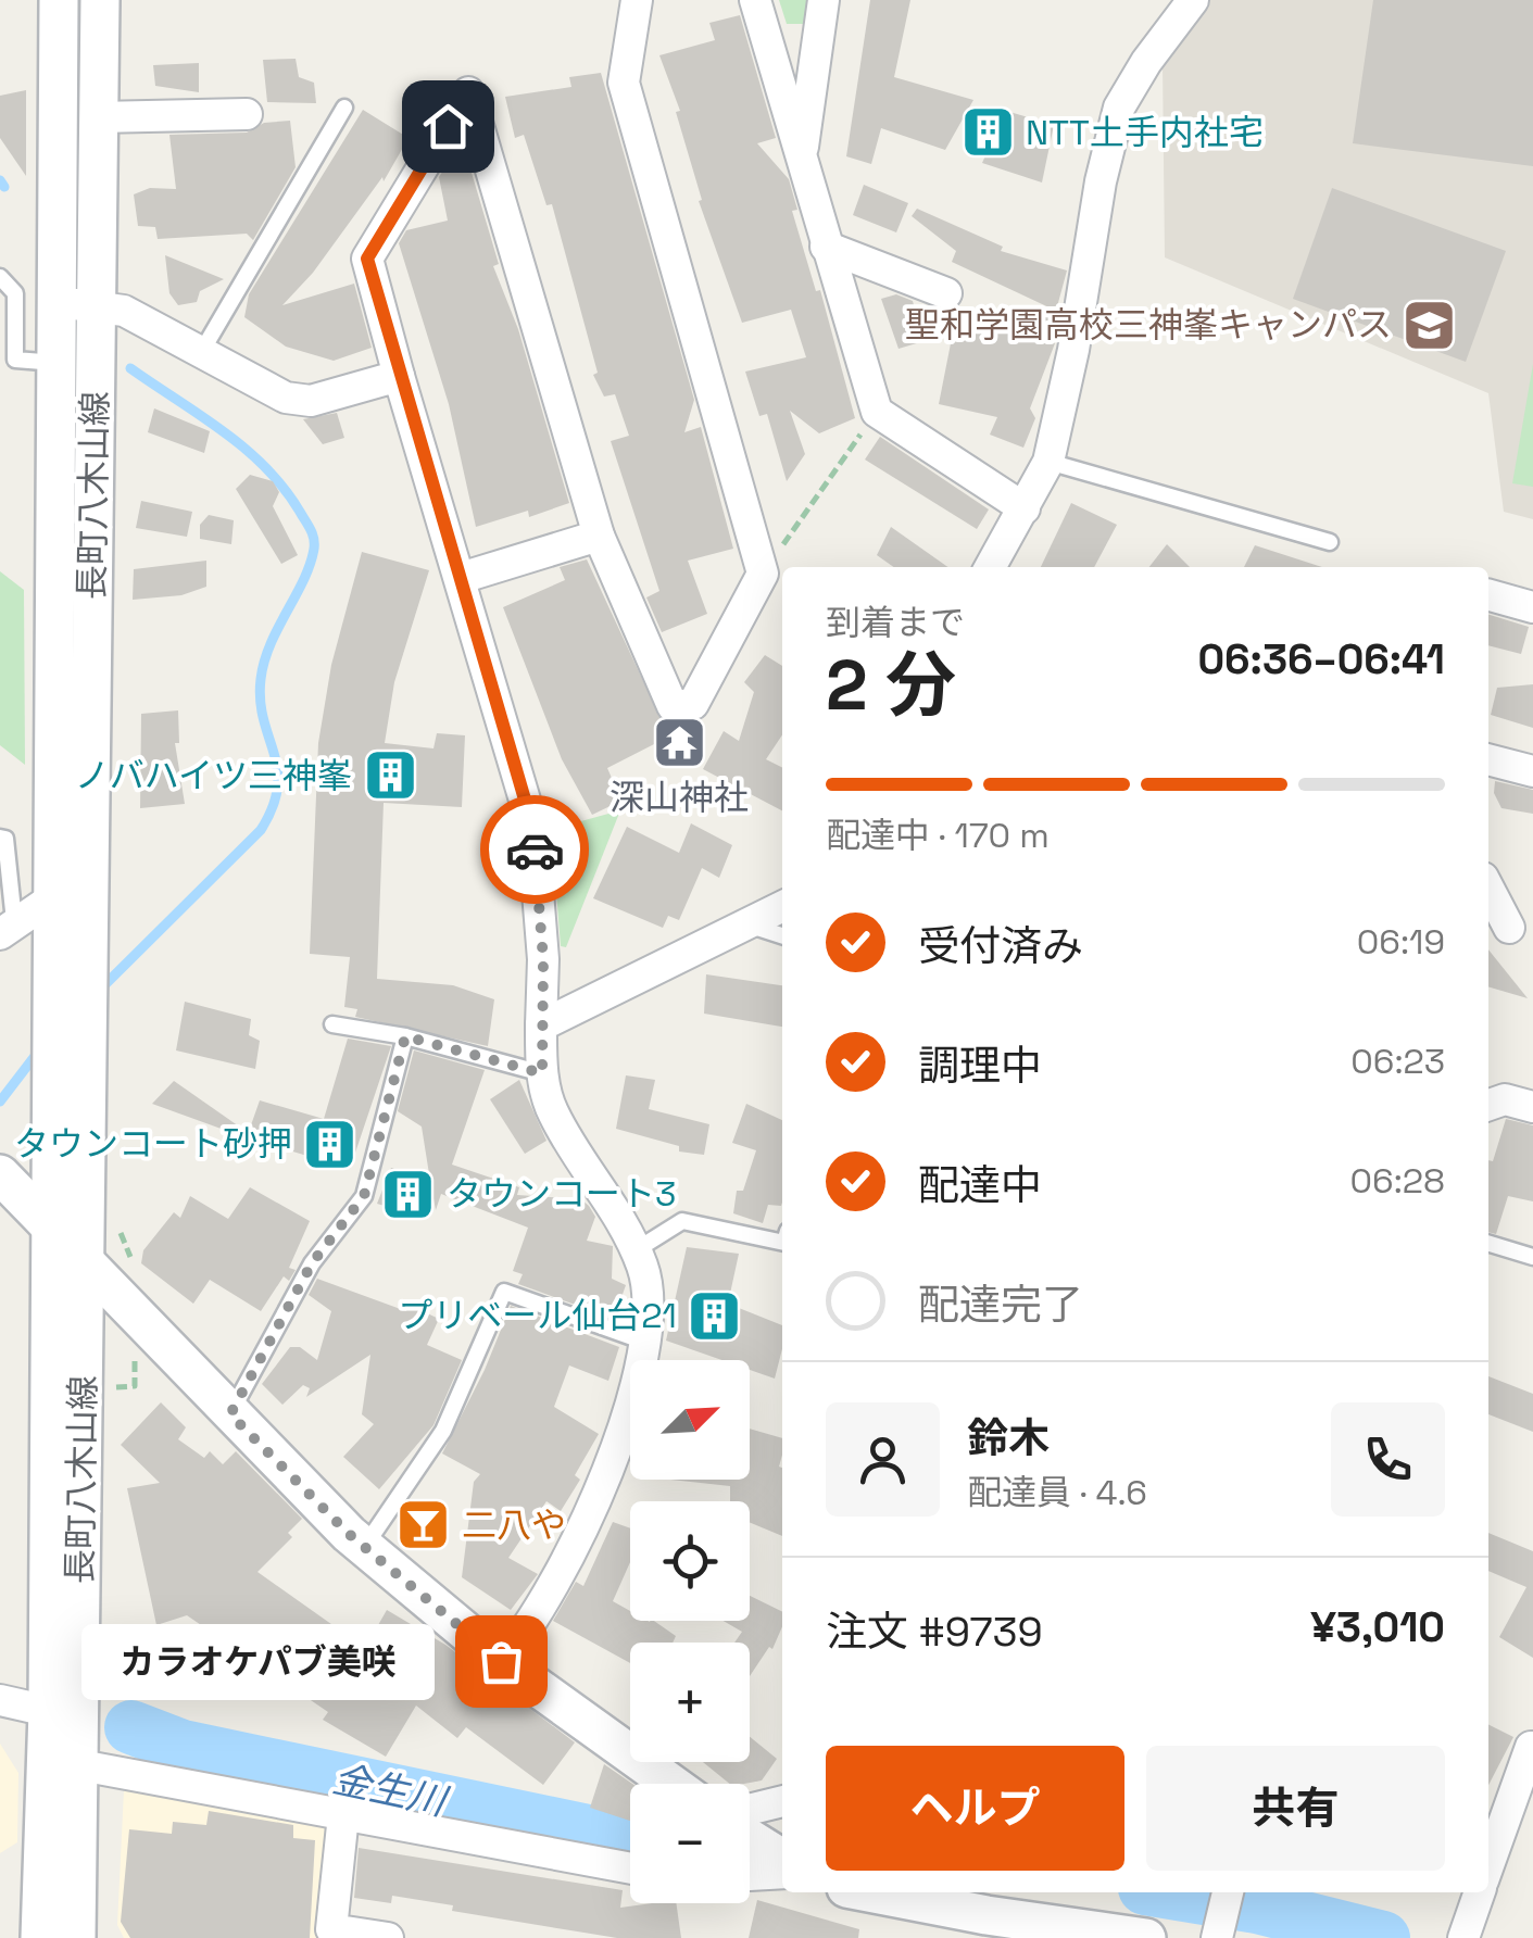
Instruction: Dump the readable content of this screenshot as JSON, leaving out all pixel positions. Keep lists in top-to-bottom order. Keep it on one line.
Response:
{"streets":{"street":["長町八木山線"]},"water":["金生川"],"places":{"building":["NTT土手内社宅","ノバハイツ三神峯","タウンコート砂押","タウンコート3","プリベール仙台21"],"school or university":["聖和学園高校三神峯キャンパス"],"temple":["深山神社"],"bar":["二八や"],"other":["カラオケパブ美咲"]},"north":"top right","page":{"heading":["2 分","到着まで","06:36–06:41"],"panel":["鈴木","配達員 · 4.6","注文 #9739","¥3,010"],"bar":"配達中 · 170 m","list":[["受付済み","06:19"],["調理中","06:23"],["配達中","06:28"],"配達完了"],"map_buttons":["+","−"],"bubble":"カラオケパブ美咲","buttons":["ヘルプ","共有"]}}
